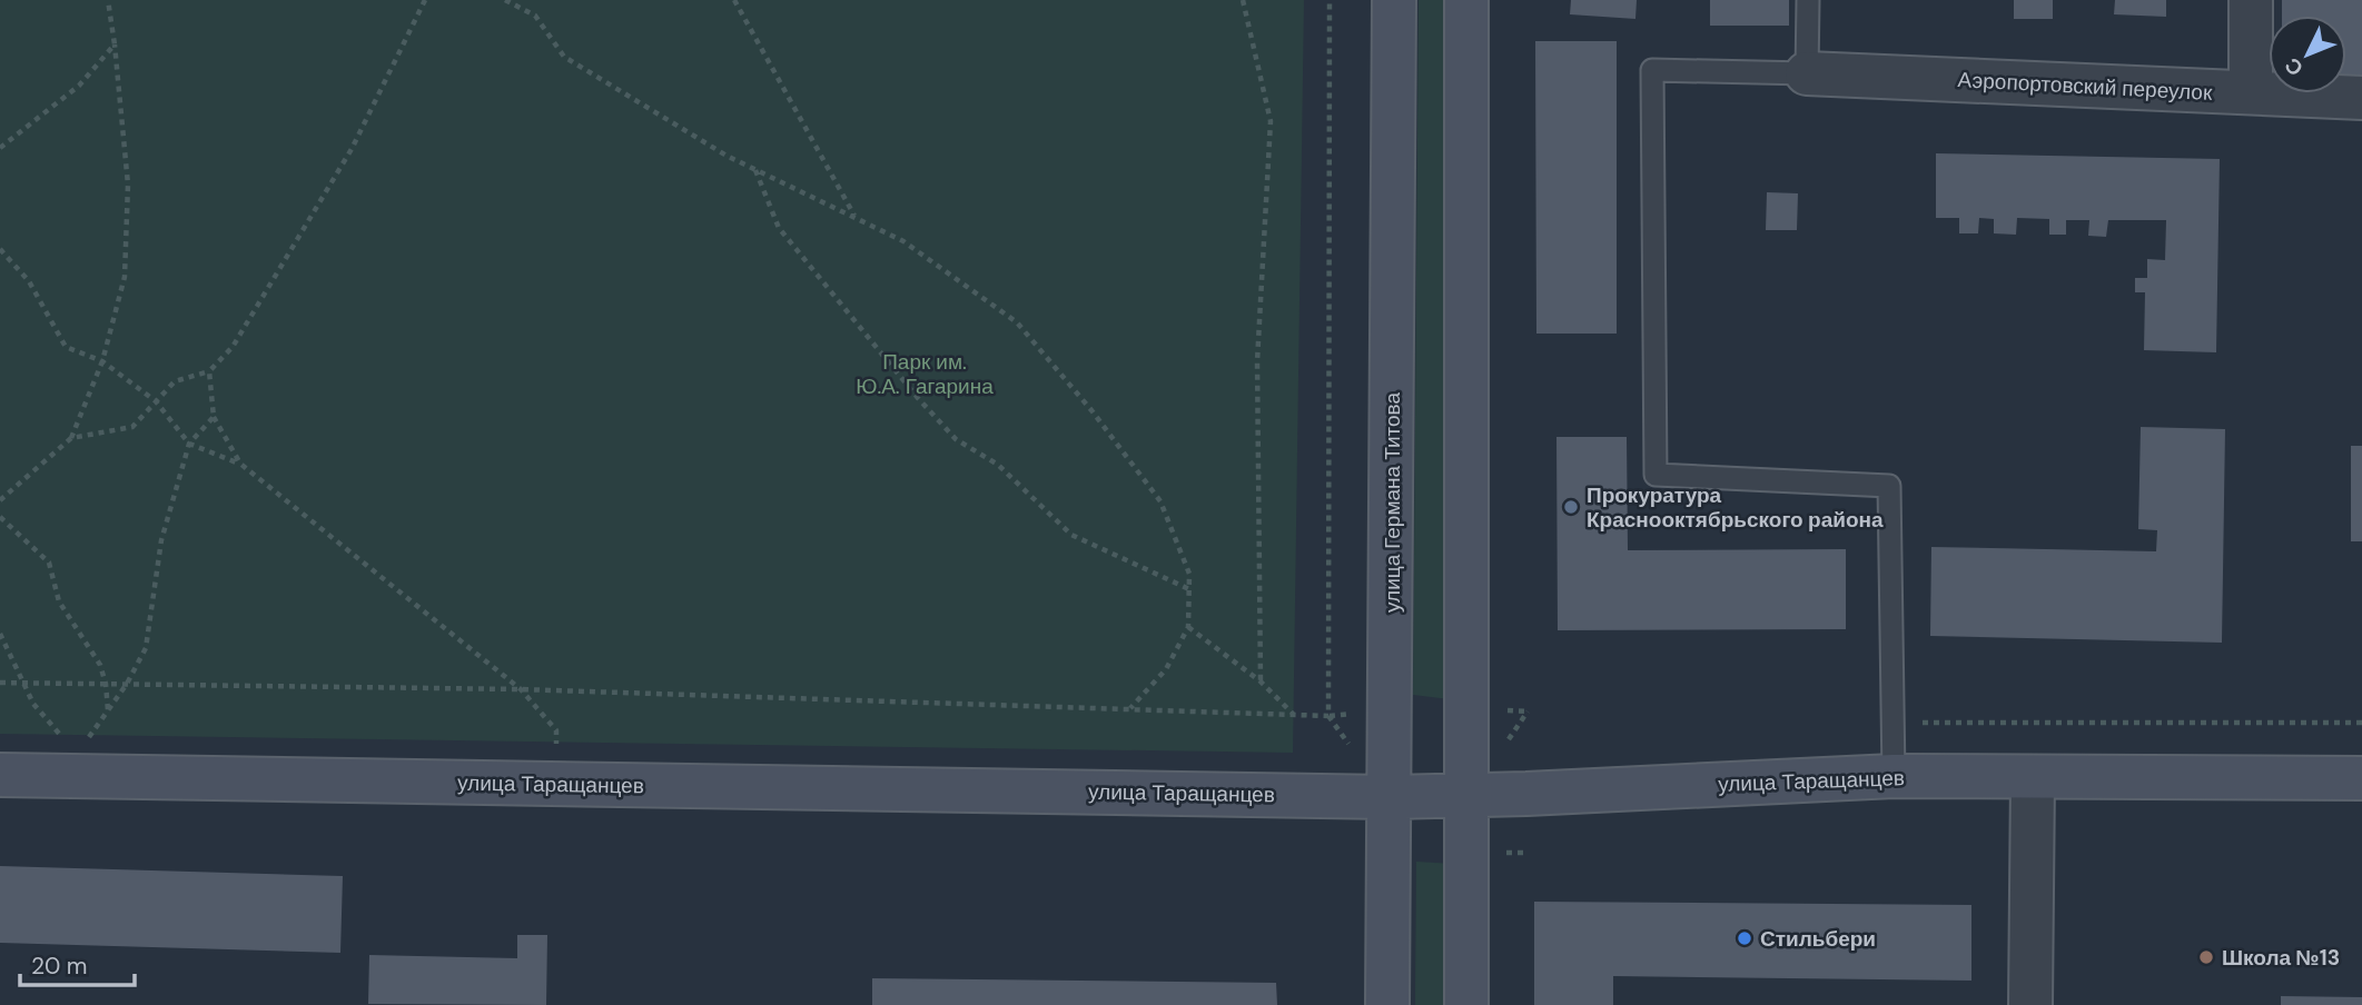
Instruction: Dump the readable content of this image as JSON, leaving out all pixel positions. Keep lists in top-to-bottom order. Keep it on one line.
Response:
{"streets":{"street":["Аэропортовский переулок","улица Германа Титова","улица Таращанцев"]},"crossings":[["улица Германа Титова","улица Таращанцев"]],"parks":["Парк им. Ю.А. Гагарина"],"places":["Прокуратура Краснооктябрьского района","Стильбери","Школа №13"],"scale_bar":"20 m","north":"bottom left"}
